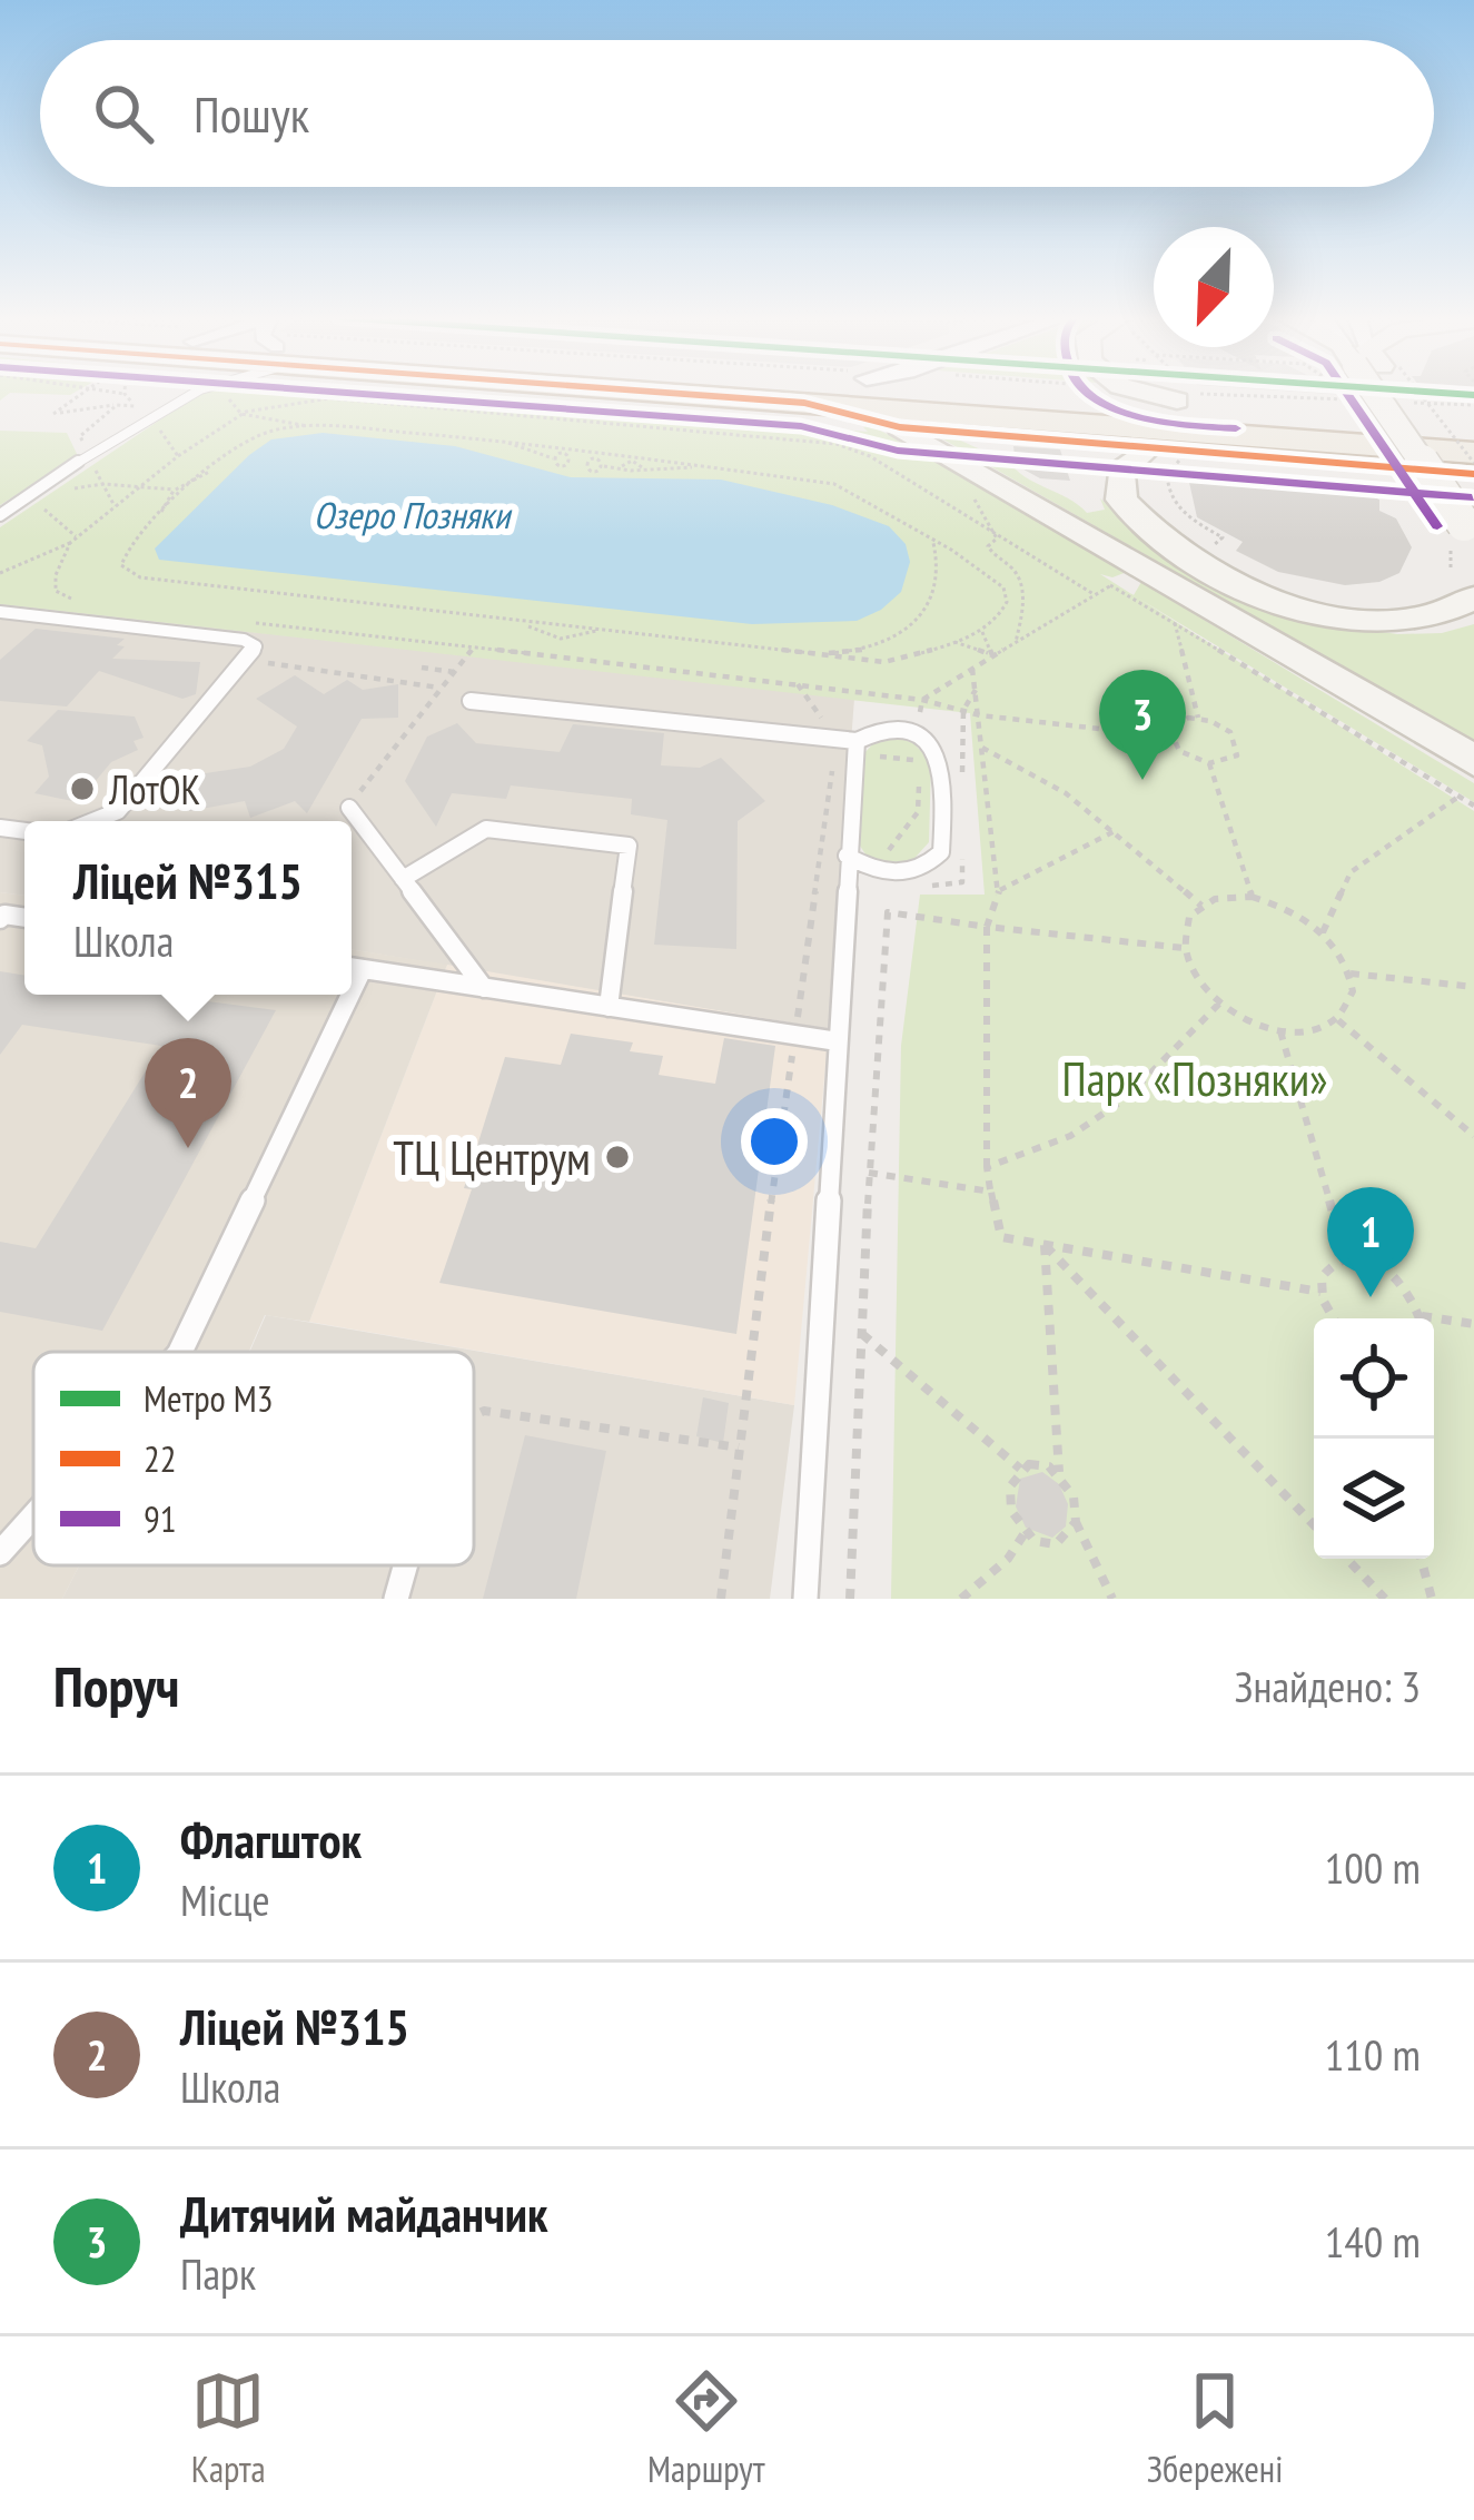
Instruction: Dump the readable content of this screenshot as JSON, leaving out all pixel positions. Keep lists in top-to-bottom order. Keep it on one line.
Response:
{"water":["Озеро Позняки"],"parks":["Парк «Позняки»"],"places":["ЛотОК","ТЦ Центрум"],"lines":["metro line M3","transit line 22","transit line 91"],"legend":["Метро M3","22","91"],"north":"bottom left","page":{"search":"Пошук","pins":["3","2","1"],"popup":["Ліцей №315","Школа"],"heading":["Поруч","Знайдено: 3"],"list":[{"mark":"1","name":"Флагшток","note":"Місце","value":"100 m"},{"mark":"2","name":"Ліцей №315","note":"Школа","value":"110 m"},{"mark":"3","name":"Дитячий майданчик","note":"Парк","value":"140 m"}],"nav":["Карта","Маршрут","Збережені"]}}
